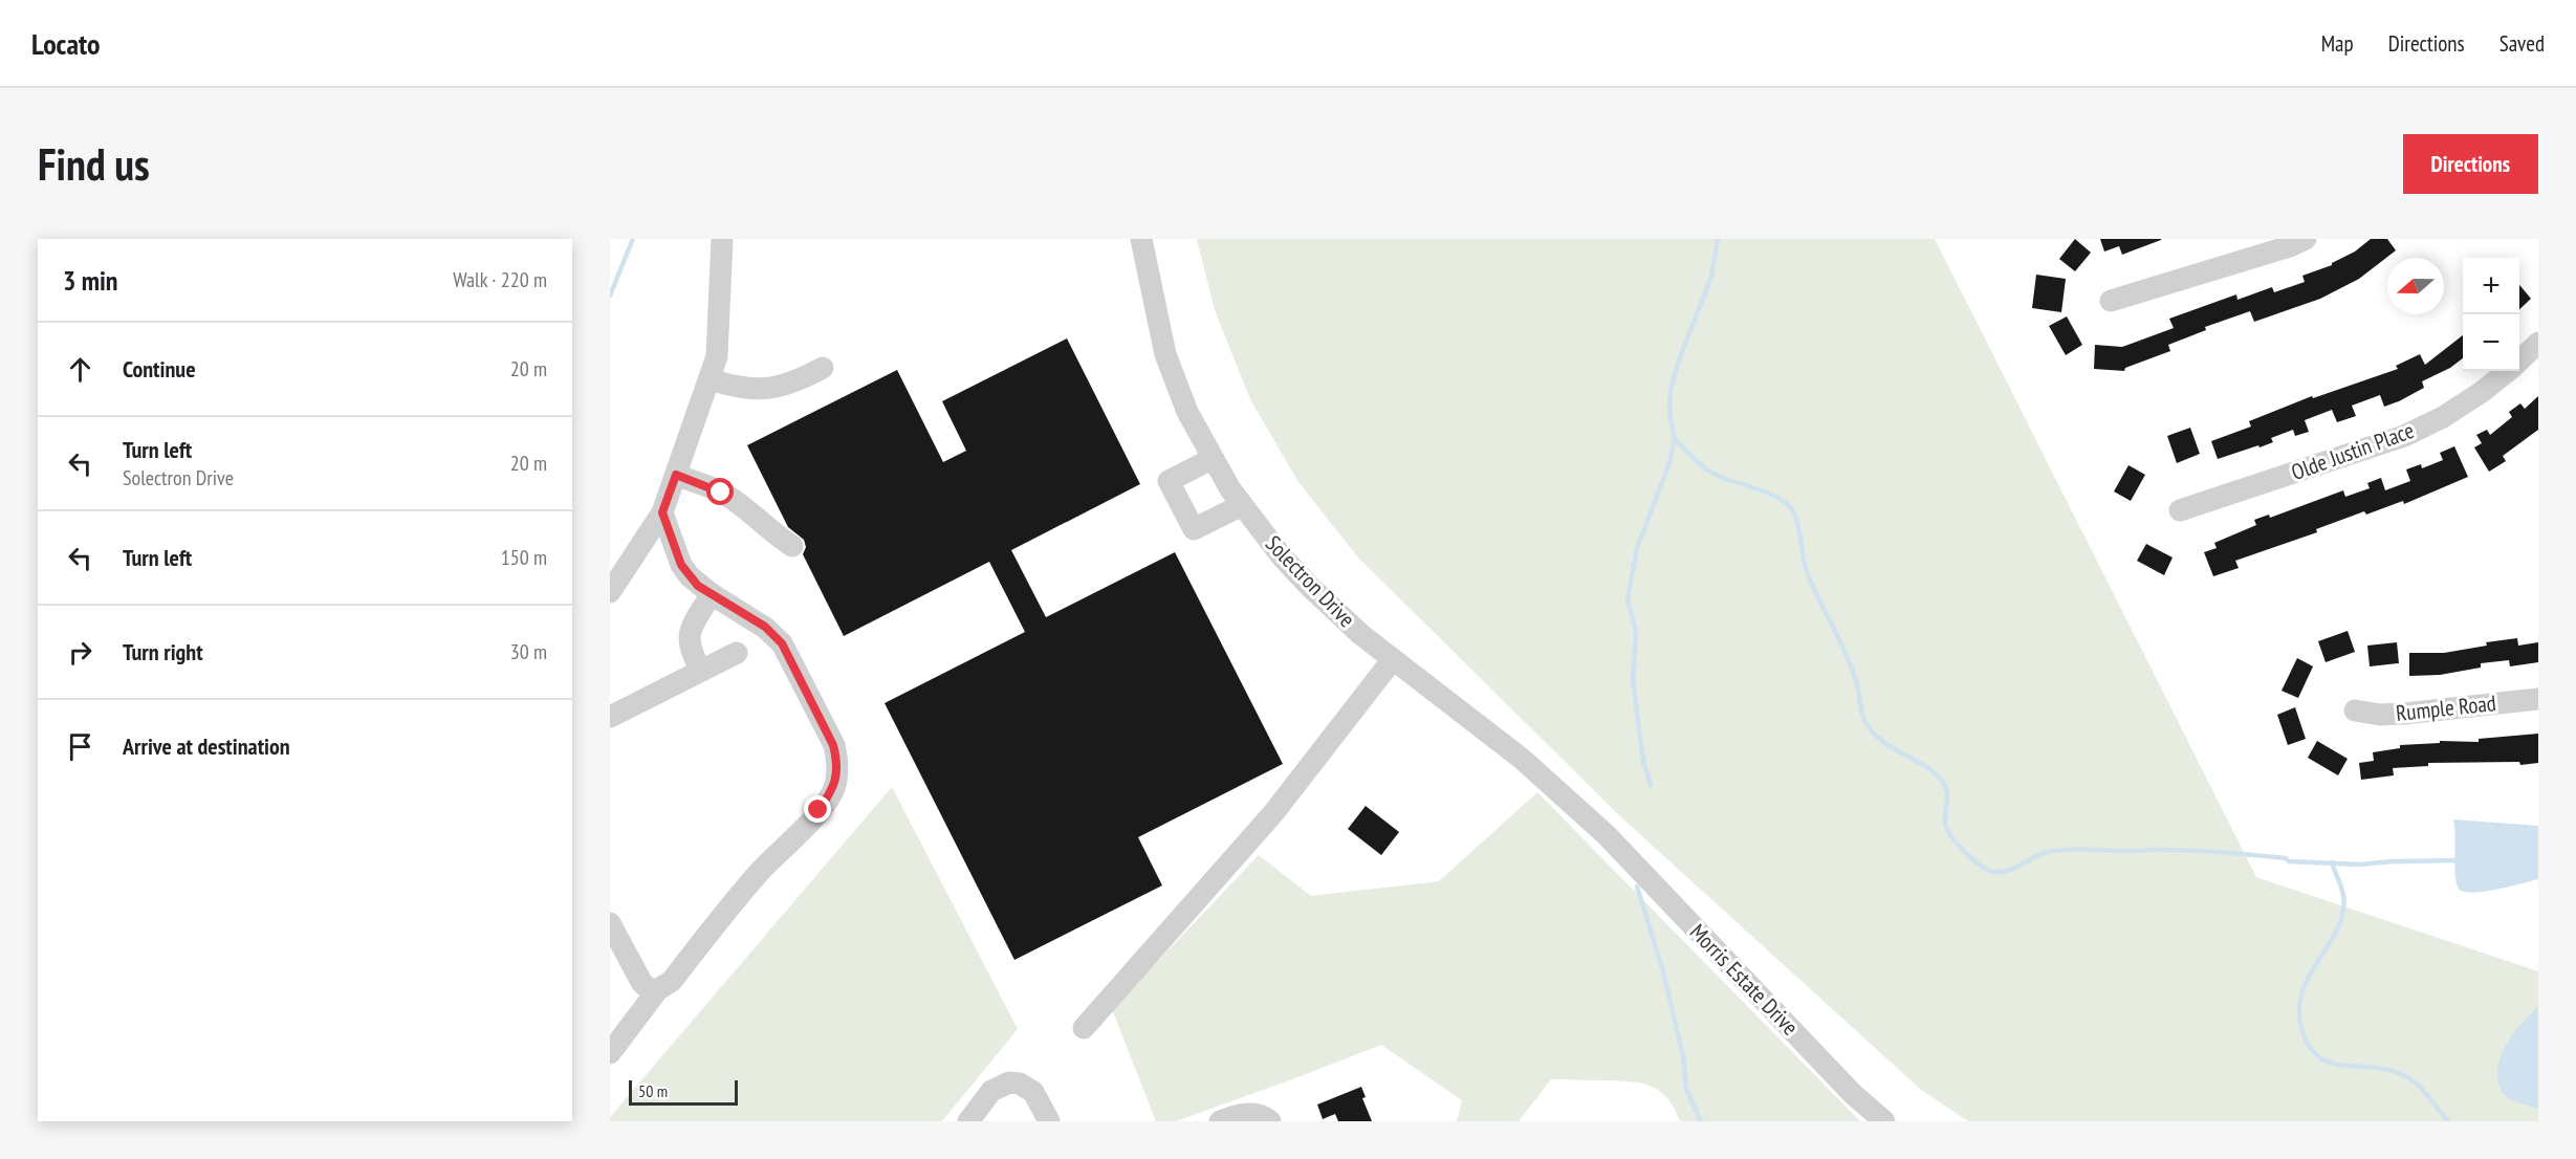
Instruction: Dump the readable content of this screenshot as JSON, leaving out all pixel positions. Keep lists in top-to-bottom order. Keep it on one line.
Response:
{"streets":{"street":["Olde Justin Place","Solectron Drive","Rumple Road","Morris Estate Drive"]},"crossings":[["Solectron Drive","Morris Estate Drive"]],"scale_bar":"50 m","north":"left","page":{"header":"Locato","nav":["Map","Directions","Saved"],"buttons":"Directions","title":"Find us","heading":["3 min","Walk · 220 m"],"map_buttons":["+","−"],"list":[["Continue","20 m"],["Turn left","Solectron Drive","20 m"],["Turn left","150 m"],["Turn right","30 m"],"Arrive at destination"],"scale":"50 m"}}
